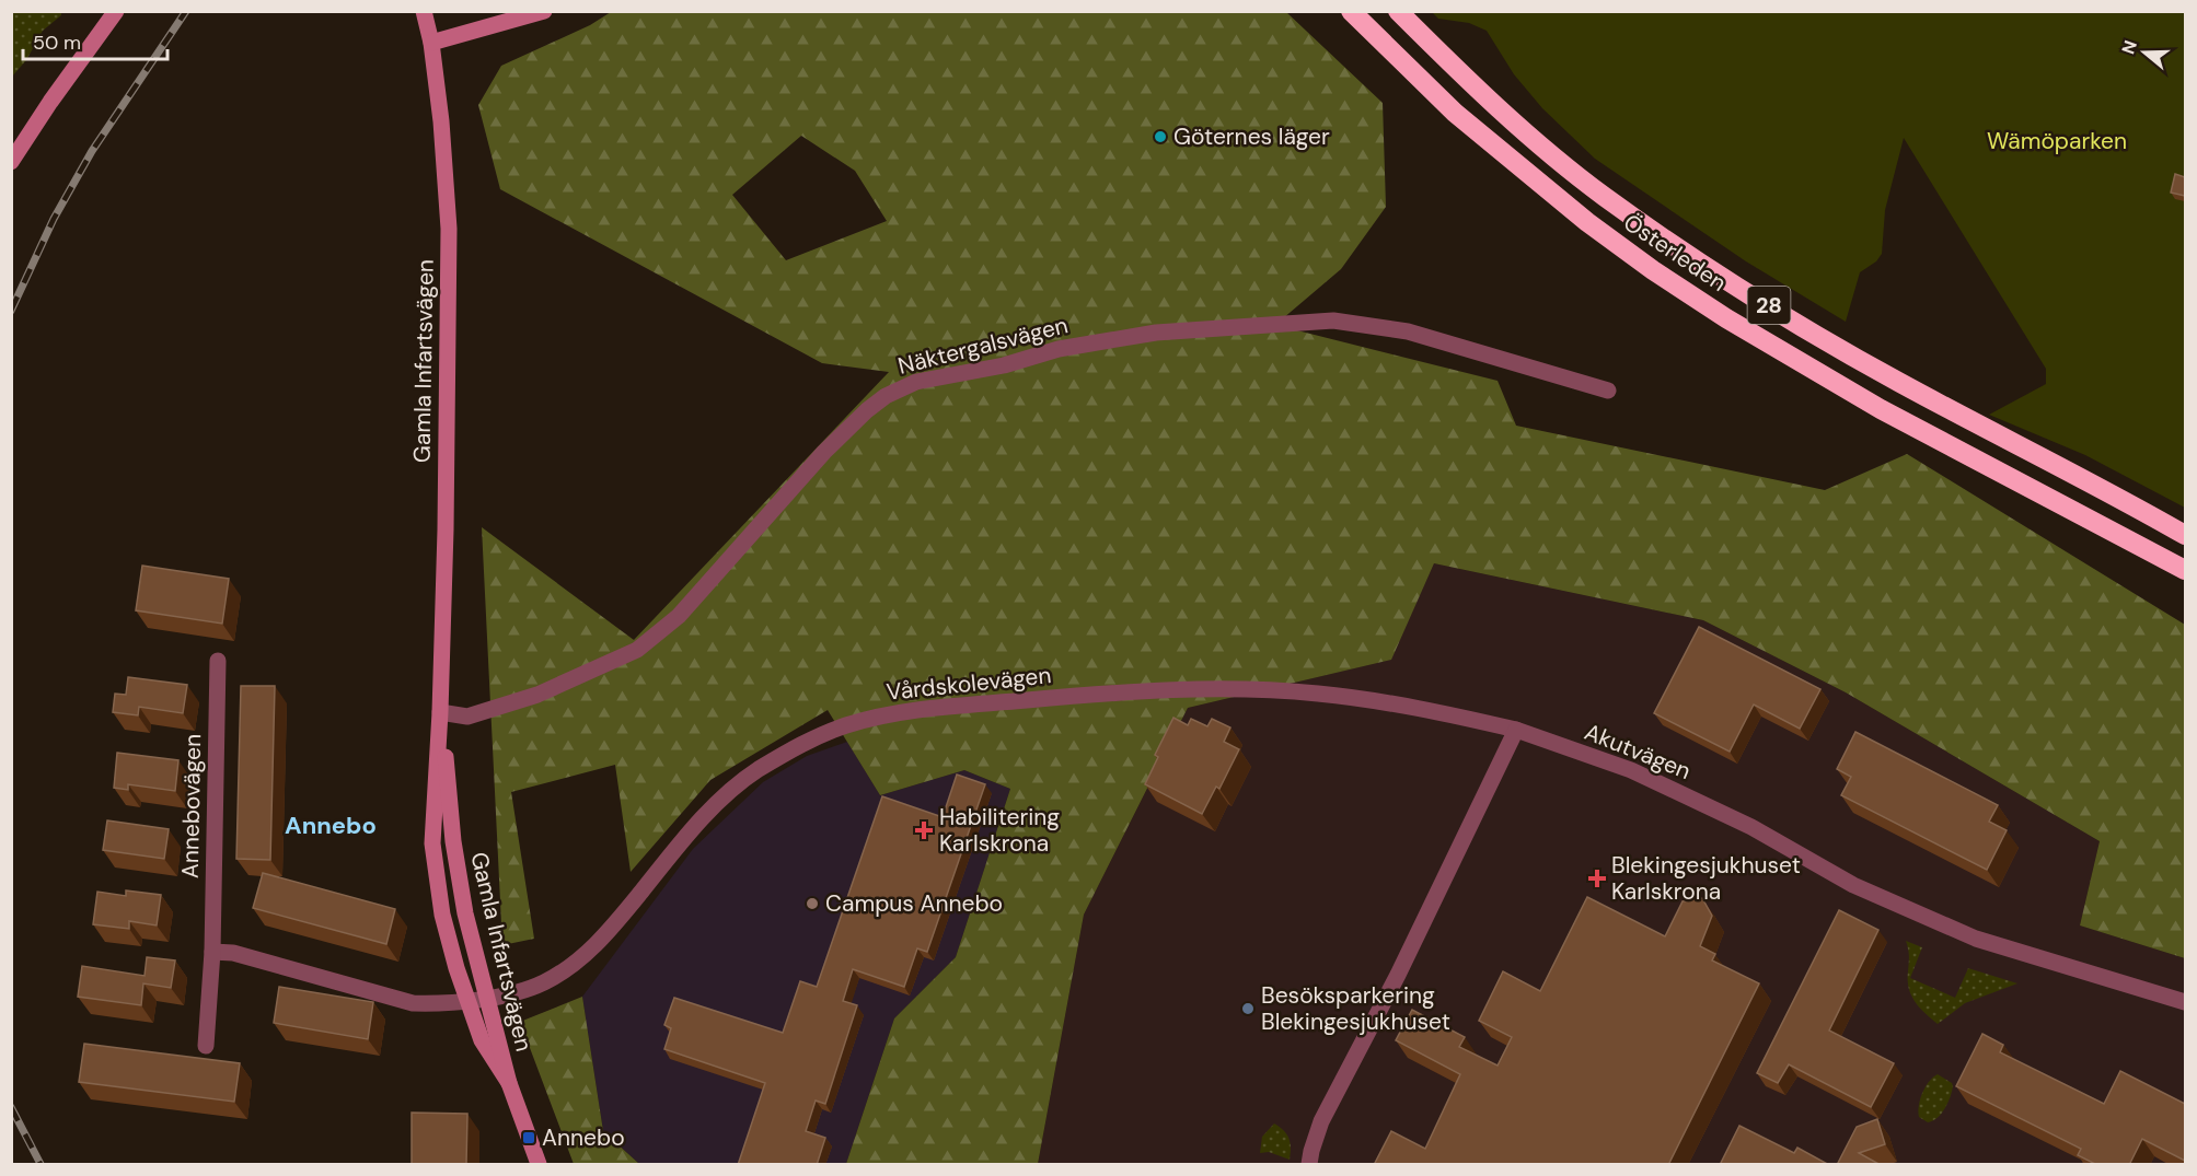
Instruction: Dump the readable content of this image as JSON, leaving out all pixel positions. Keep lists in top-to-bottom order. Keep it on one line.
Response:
{"streets":{"highway":["Österleden","28"],"street":["Näktergalsvägen","Gamla Infartsvägen","Vårdskolevägen","Akutvägen","Annebovägen"]},"crossings":[["Näktergalsvägen","Gamla Infartsvägen"],["Gamla Infartsvägen","Vårdskolevägen"],["Vårdskolevägen","Akutvägen"]],"districts":["Annebo"],"parks":["Wämöparken"],"places":{"other":["Göternes läger","Campus Annebo","Besöksparkering Blekingesjukhuset"],"health":["Habilitering Karlskrona","Blekingesjukhuset Karlskrona"],"transit":["Annebo"]},"scale_bar":"50 m","north":"left"}
